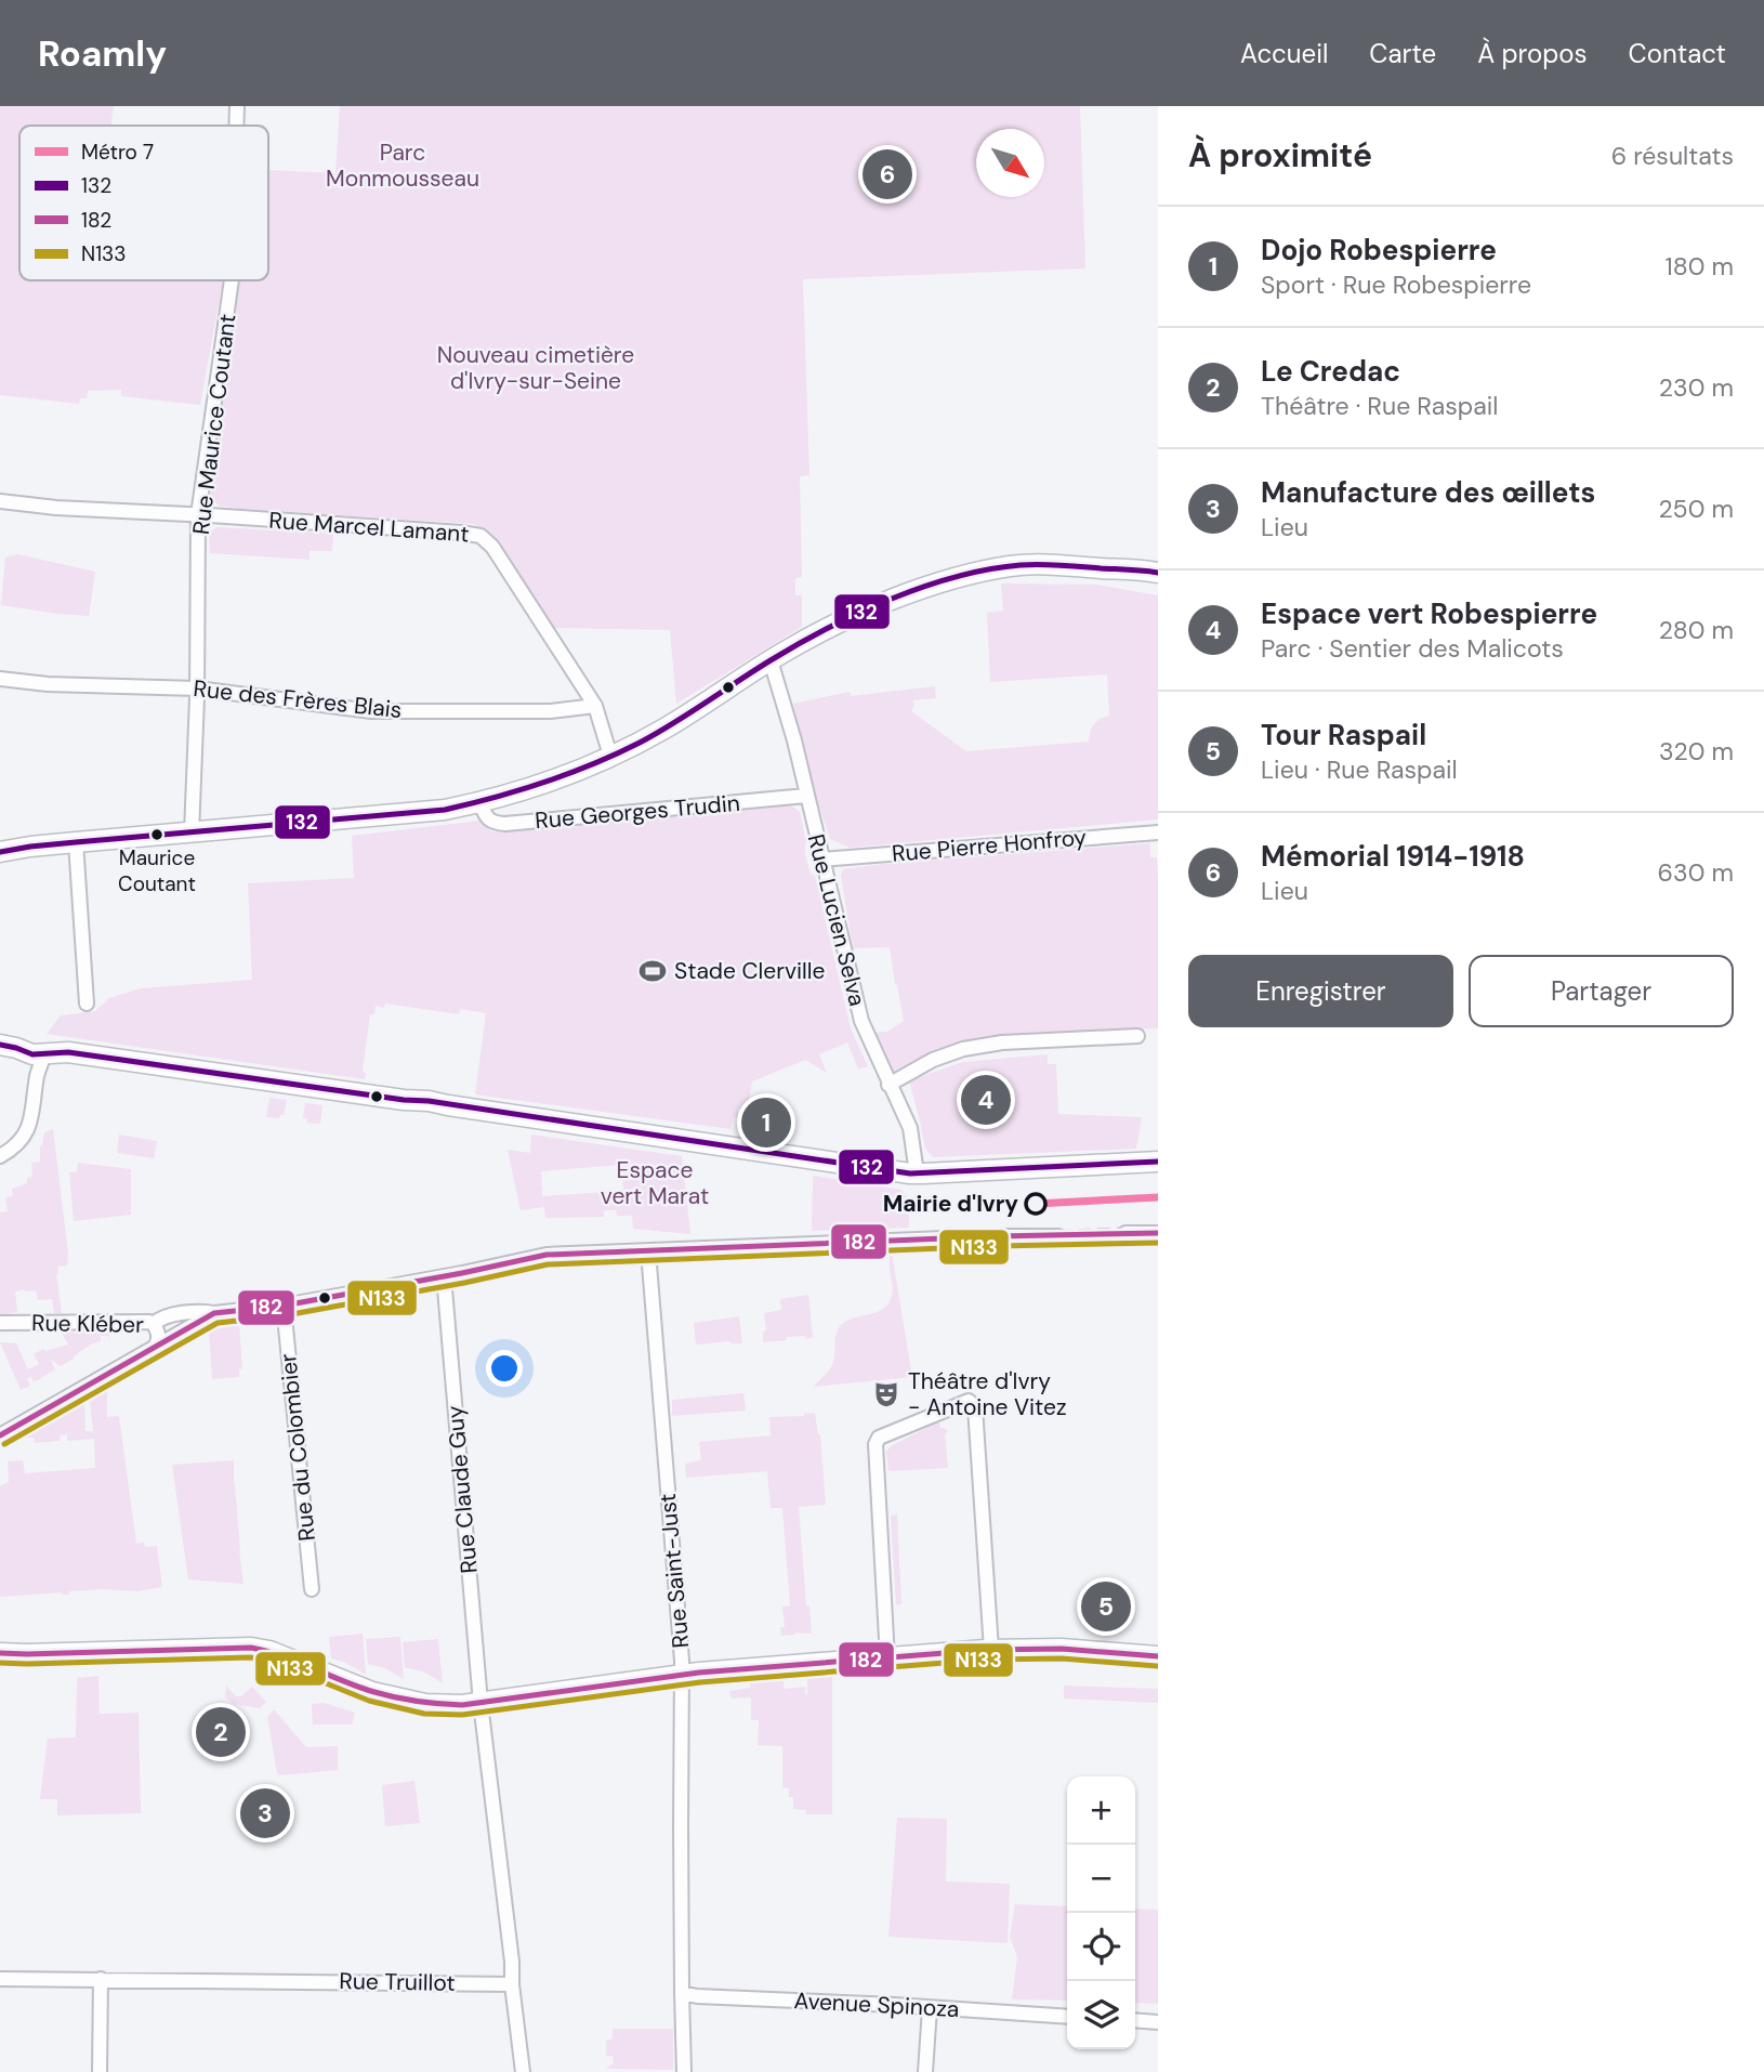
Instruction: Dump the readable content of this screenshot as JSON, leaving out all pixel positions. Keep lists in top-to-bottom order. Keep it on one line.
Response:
{"streets":{"street":["Rue Maurice Coutant","Rue Marcel Lamant","Rue des Frères Blais","Rue Georges Trudin","Rue Pierre Honfroy","Rue Lucien Selva","Rue Kléber","Rue du Colombier","Rue Claude Guy","Rue Saint-Just","Rue Truillot","Avenue Spinoza"]},"crossings":[["Rue Maurice Coutant","Rue Marcel Lamant"],["Rue Maurice Coutant","Rue des Frères Blais"],["Rue Marcel Lamant","Rue des Frères Blais"],["Rue Georges Trudin","Rue Lucien Selva"],["Rue Pierre Honfroy","Rue Lucien Selva"],["Rue Saint-Just","Avenue Spinoza"]],"parks":["Parc Monmousseau","Nouveau cimetière d'Ivry-sur-Seine","Espace vert Marat"],"places":{"other":["Maurice Coutant","Mairie d'Ivry"],"sports":["Stade Clerville"],"theatre":["Théâtre d'Ivry - Antoine Vitez"]},"lines":["transit line 132","metro line 7","transit line 182","transit line N133"],"legend":["Métro 7","132","182","N133"],"north":"bottom right","page":{"header":"Roamly","nav":["Accueil","Carte","À propos","Contact"],"heading":["À proximité","6 résultats"],"pins":["6","4","1","5","2","3"],"list":[{"mark":"1","name":"Dojo Robespierre","note":"Sport · Rue Robespierre","value":"180 m"},{"mark":"2","name":"Le Credac","note":"Théâtre · Rue Raspail","value":"230 m"},{"mark":"3","name":"Manufacture des œillets","note":"Lieu","value":"250 m"},{"mark":"4","name":"Espace vert Robespierre","note":"Parc · Sentier des Malicots","value":"280 m"},{"mark":"5","name":"Tour Raspail","note":"Lieu · Rue Raspail","value":"320 m"},{"mark":"6","name":"Mémorial 1914-1918","note":"Lieu","value":"630 m"}],"buttons":["Enregistrer","Partager"],"map_buttons":["+","−"]}}
